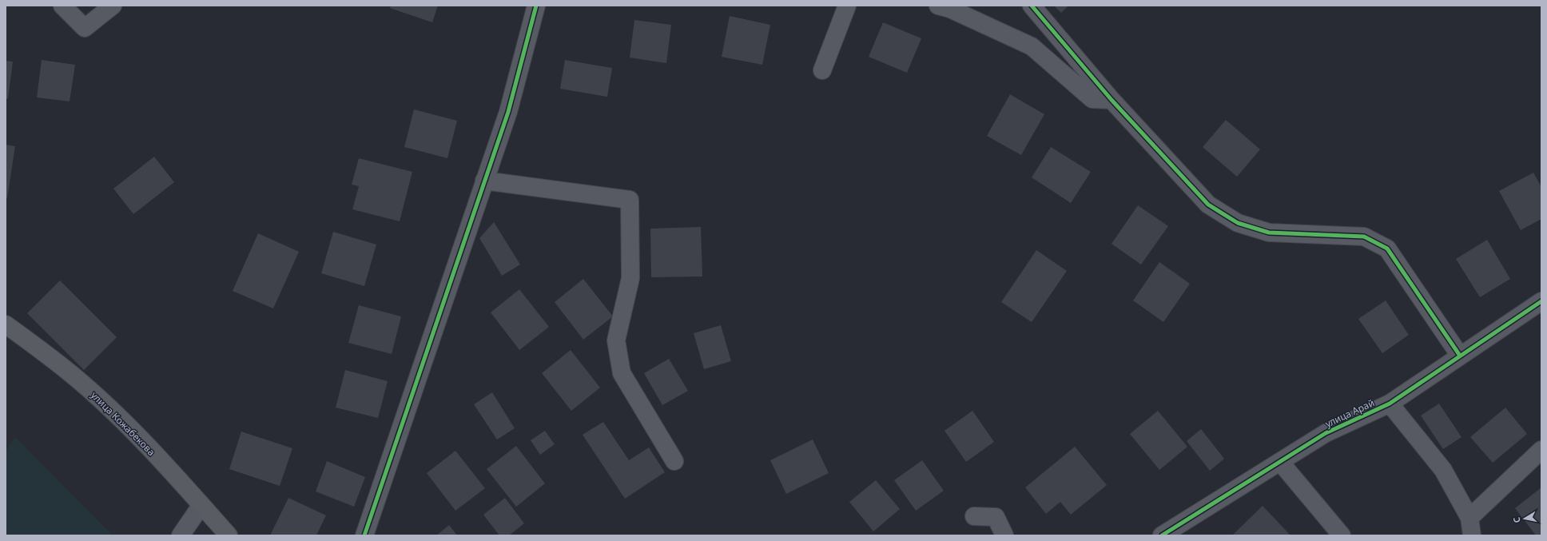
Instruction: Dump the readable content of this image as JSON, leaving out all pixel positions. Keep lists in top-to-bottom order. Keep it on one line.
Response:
{"streets":{"main road":["улица Кожабекова"],"street":["улица Арай"]},"north":"left"}
